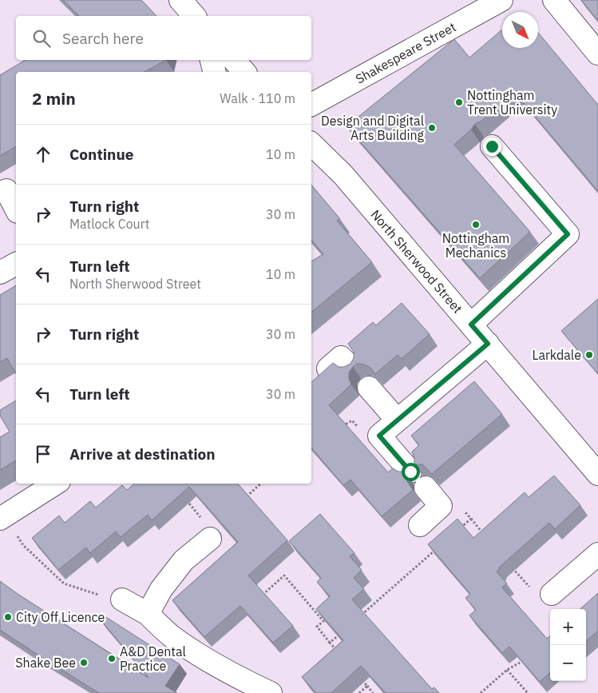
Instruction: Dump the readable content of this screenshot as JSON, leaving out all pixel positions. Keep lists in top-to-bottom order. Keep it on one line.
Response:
{"streets":{"street":["Shakespeare Street","North Sherwood Street"]},"places":["Nottingham Trent University","Design and Digital Arts Building","Nottingham Mechanics","Larkdale","City Off Licence","A&D Dental Practice","Shake Bee"],"north":"bottom right","page":{"search":"Search here","heading":["2 min","Walk · 110 m"],"list":[["Continue","10 m"],["Turn right","Matlock Court","30 m"],["Turn left","North Sherwood Street","10 m"],["Turn right","30 m"],["Turn left","30 m"],"Arrive at destination"],"map_buttons":["+","−"]}}
